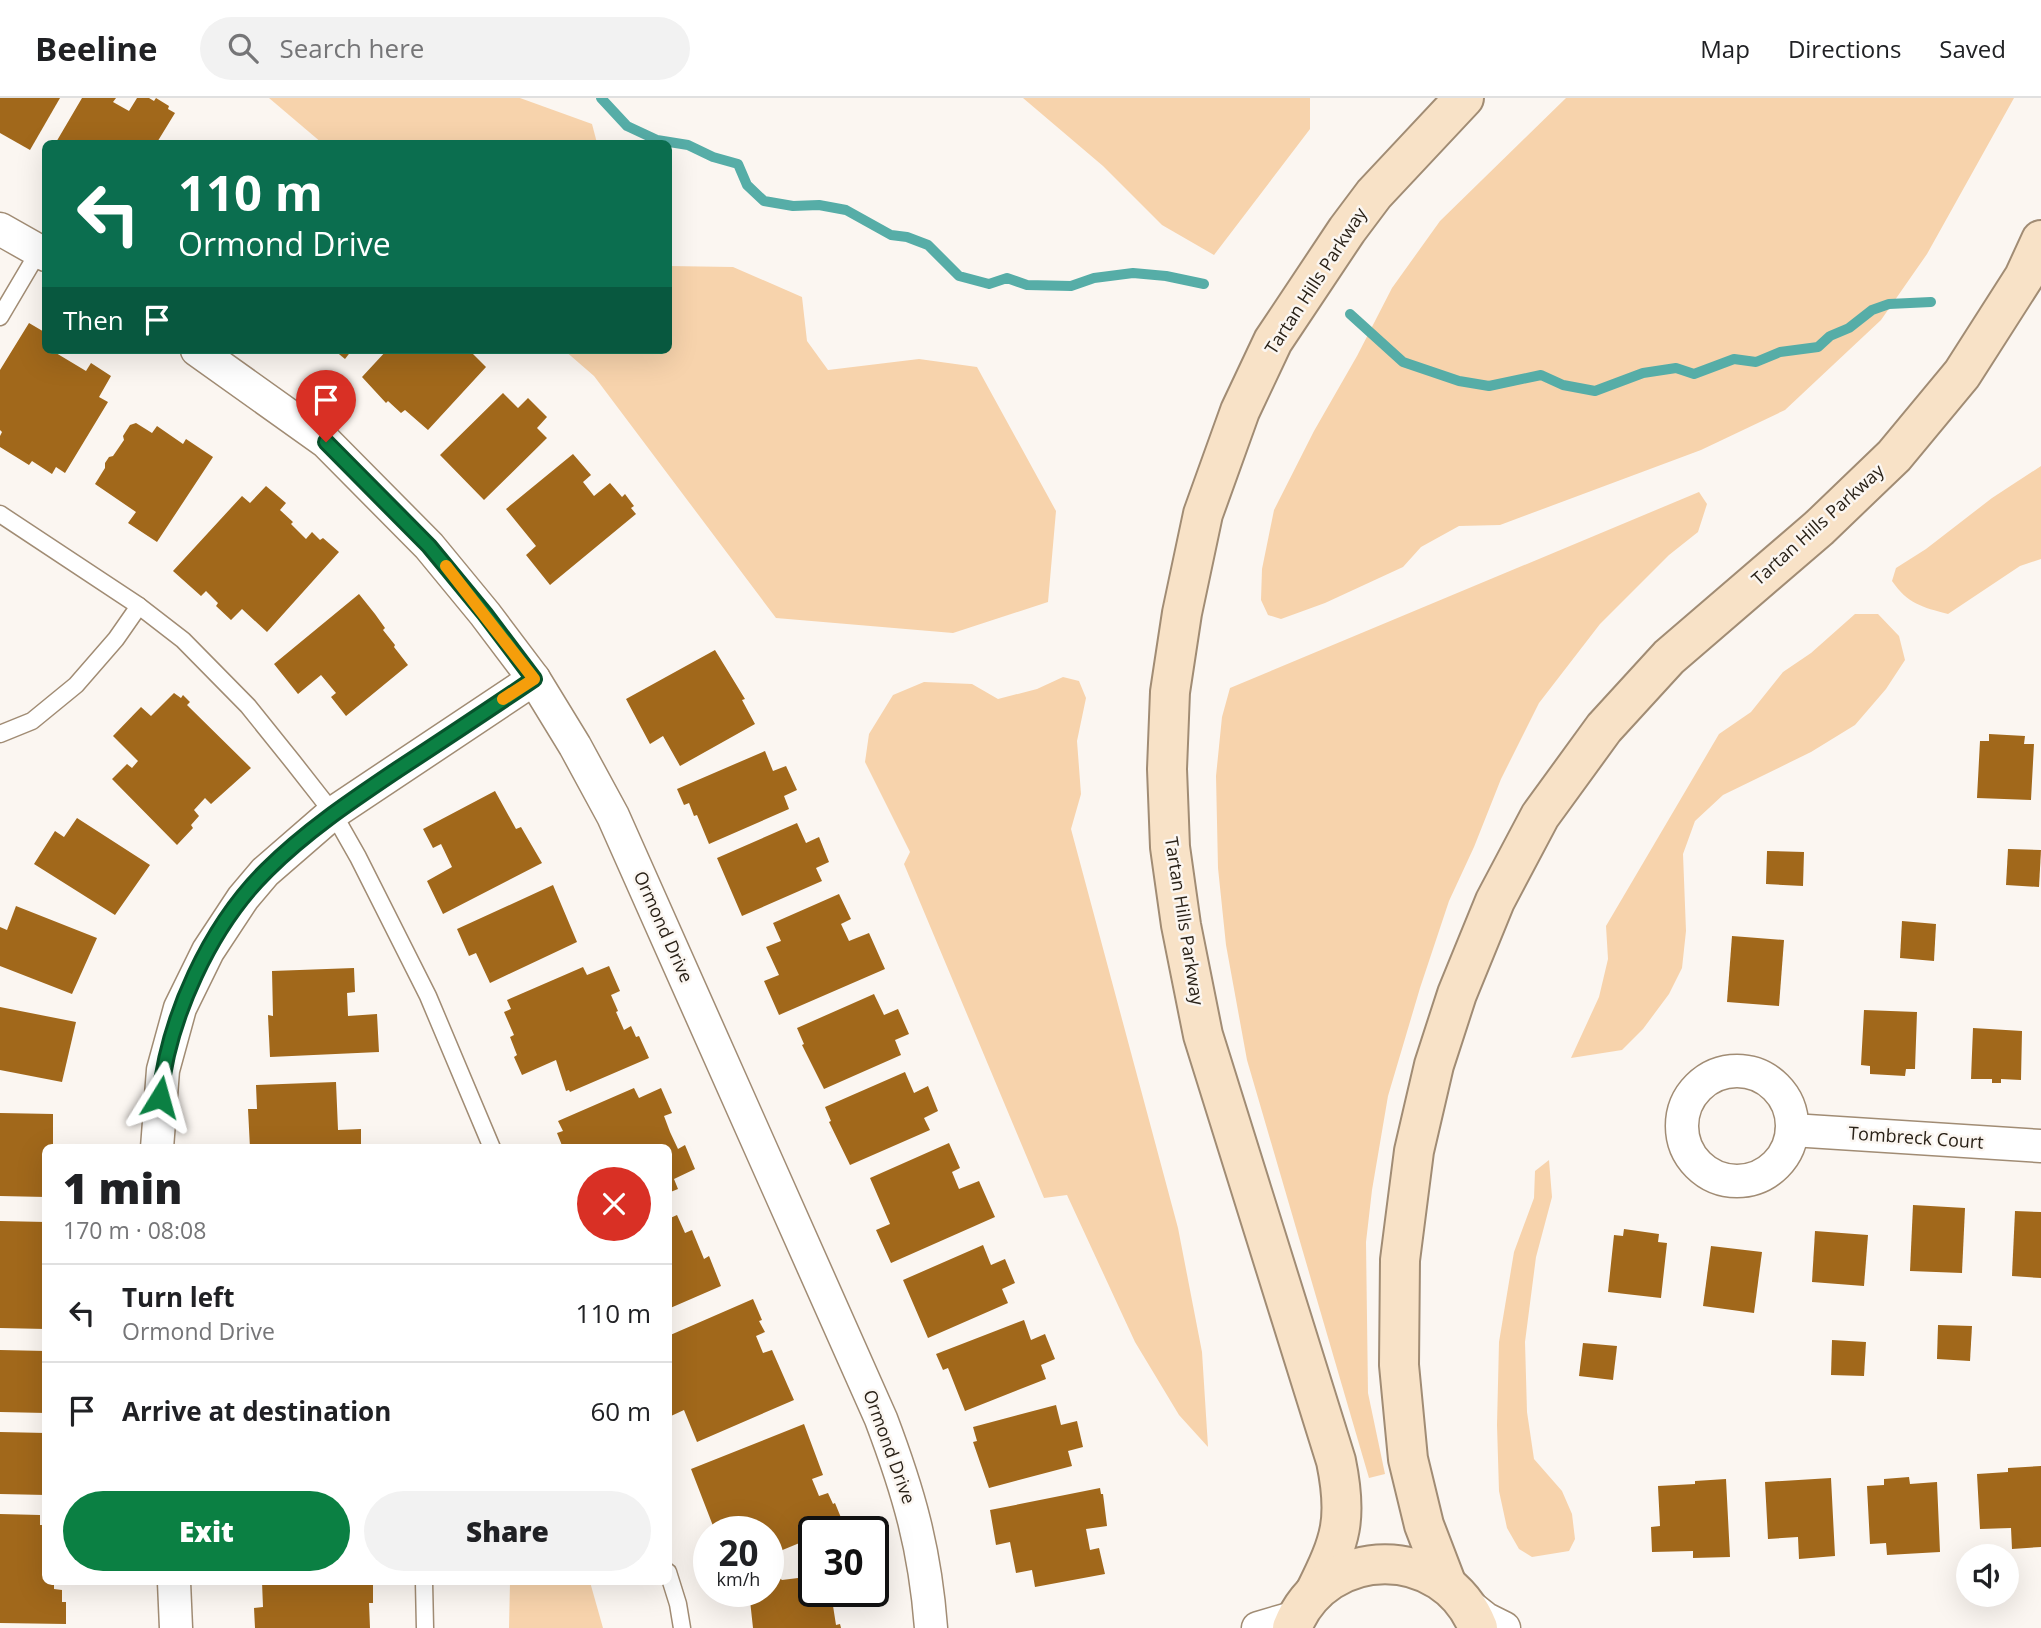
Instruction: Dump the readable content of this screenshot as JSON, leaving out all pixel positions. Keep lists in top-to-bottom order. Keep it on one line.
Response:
{"streets":{"street":["Tartan Hills Parkway","Ormond Drive","Tombreck Court"]},"page":{"header":"Beeline","search":"Search here","nav":["Map","Directions","Saved"],"turn":["110 m","Ormond Drive"],"then":"Then","heading":["1 min","170 m · 08:08"],"list":[{"name":"Turn left","note":"Ormond Drive","value":"110 m"},{"name":"Arrive at destination","value":"60 m"}],"buttons":["Exit","Share"],"speed":"20 km/h","limit":"30"}}
